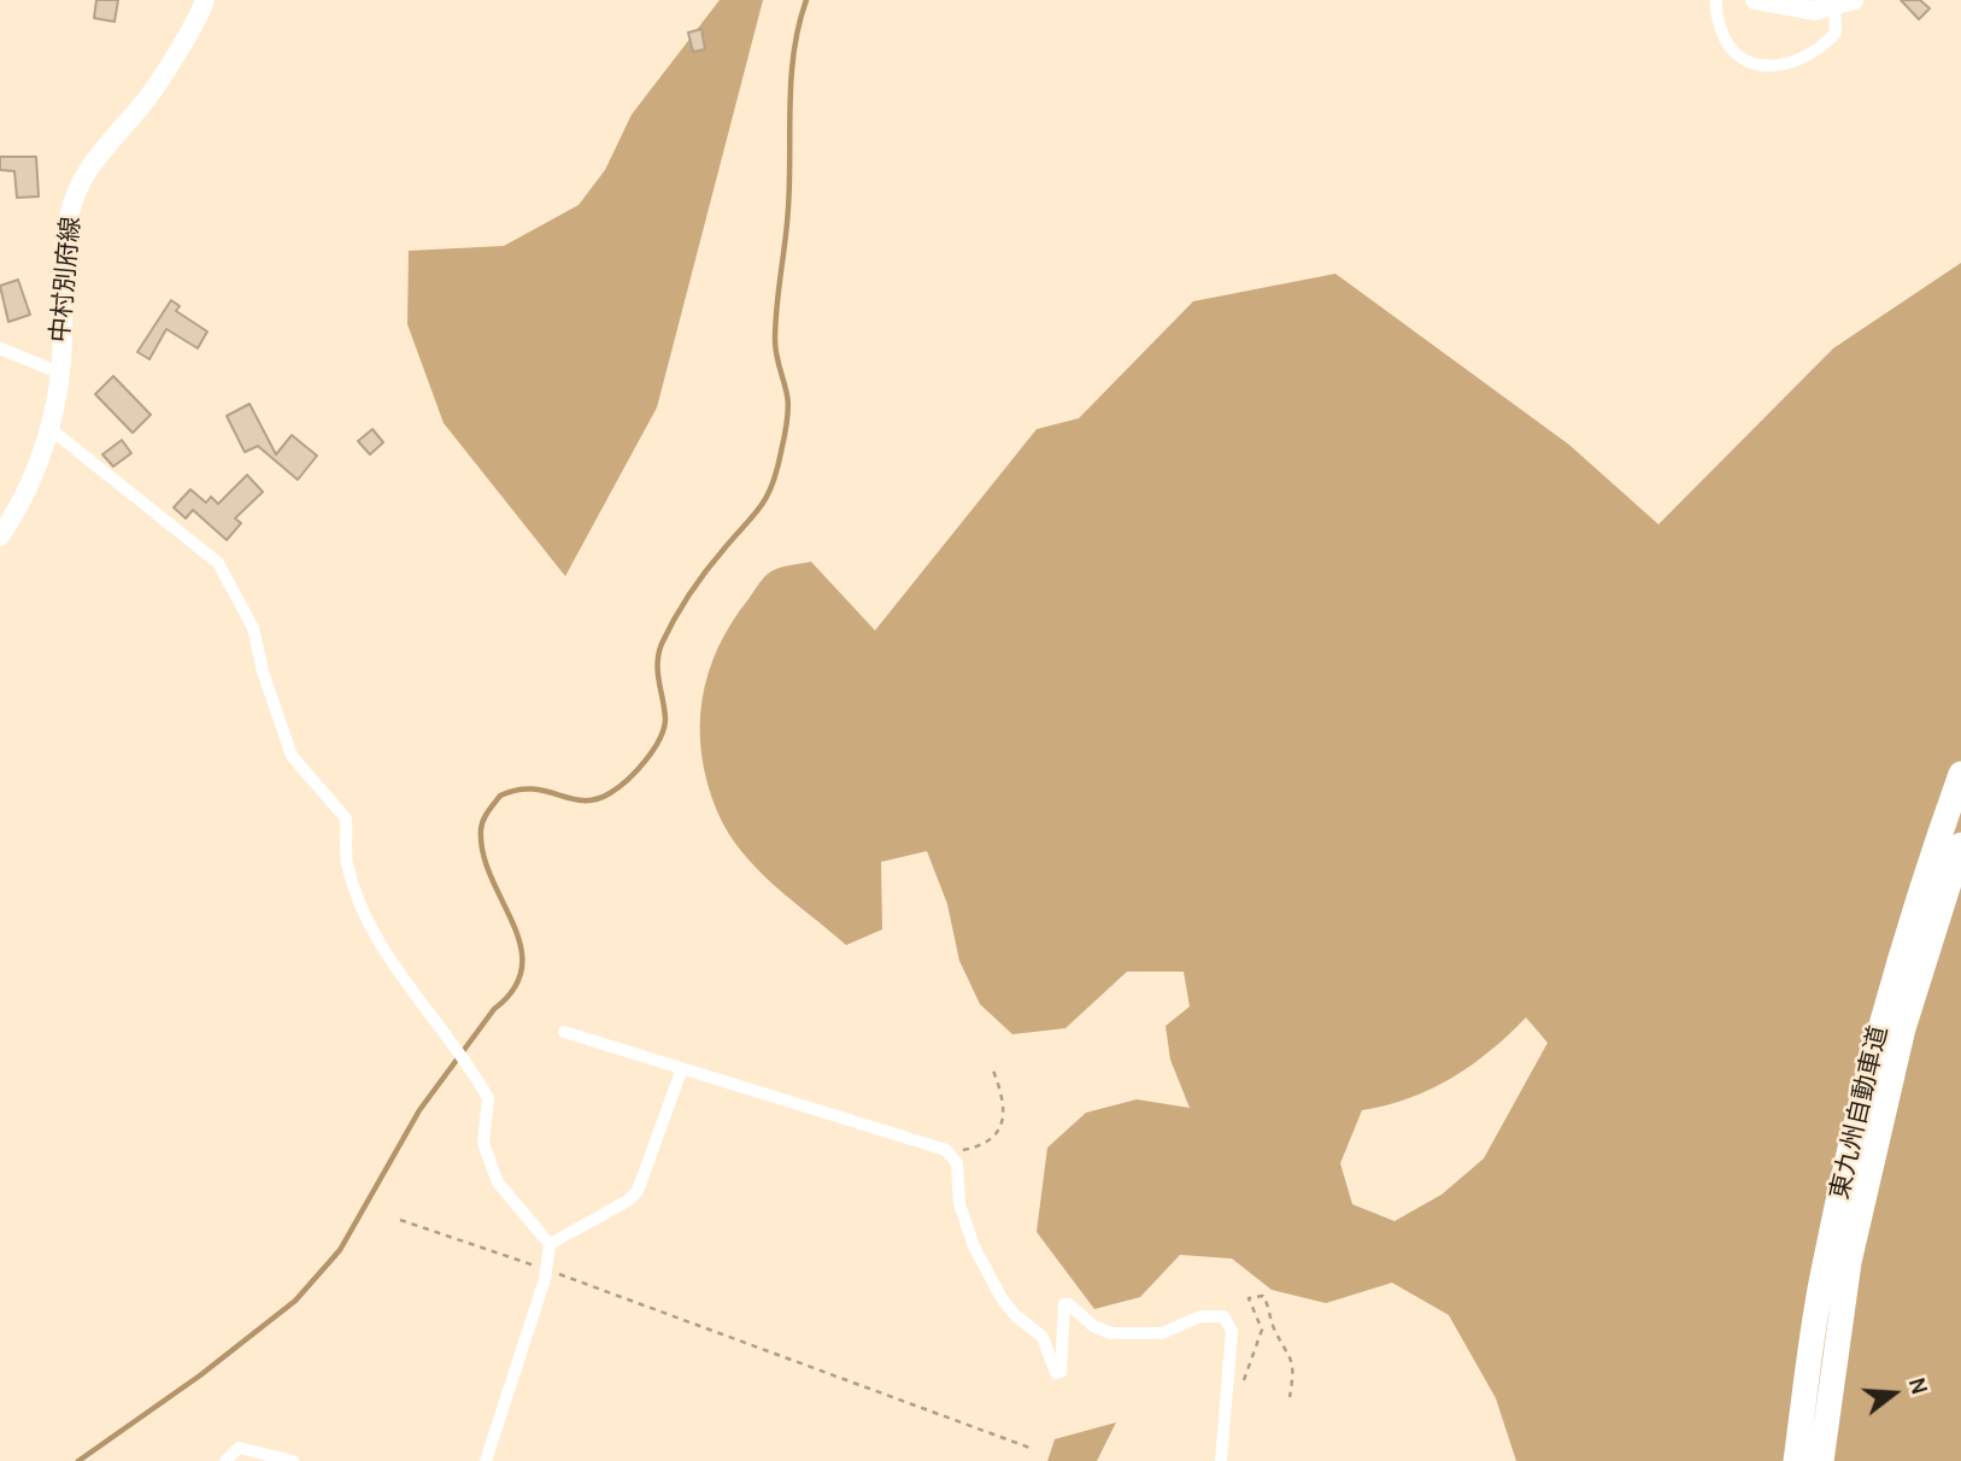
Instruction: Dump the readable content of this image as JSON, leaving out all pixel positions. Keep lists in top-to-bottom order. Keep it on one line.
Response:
{"streets":{"highway":["東九州自動車道"],"main road":["中村別府線"]},"north":"right"}
